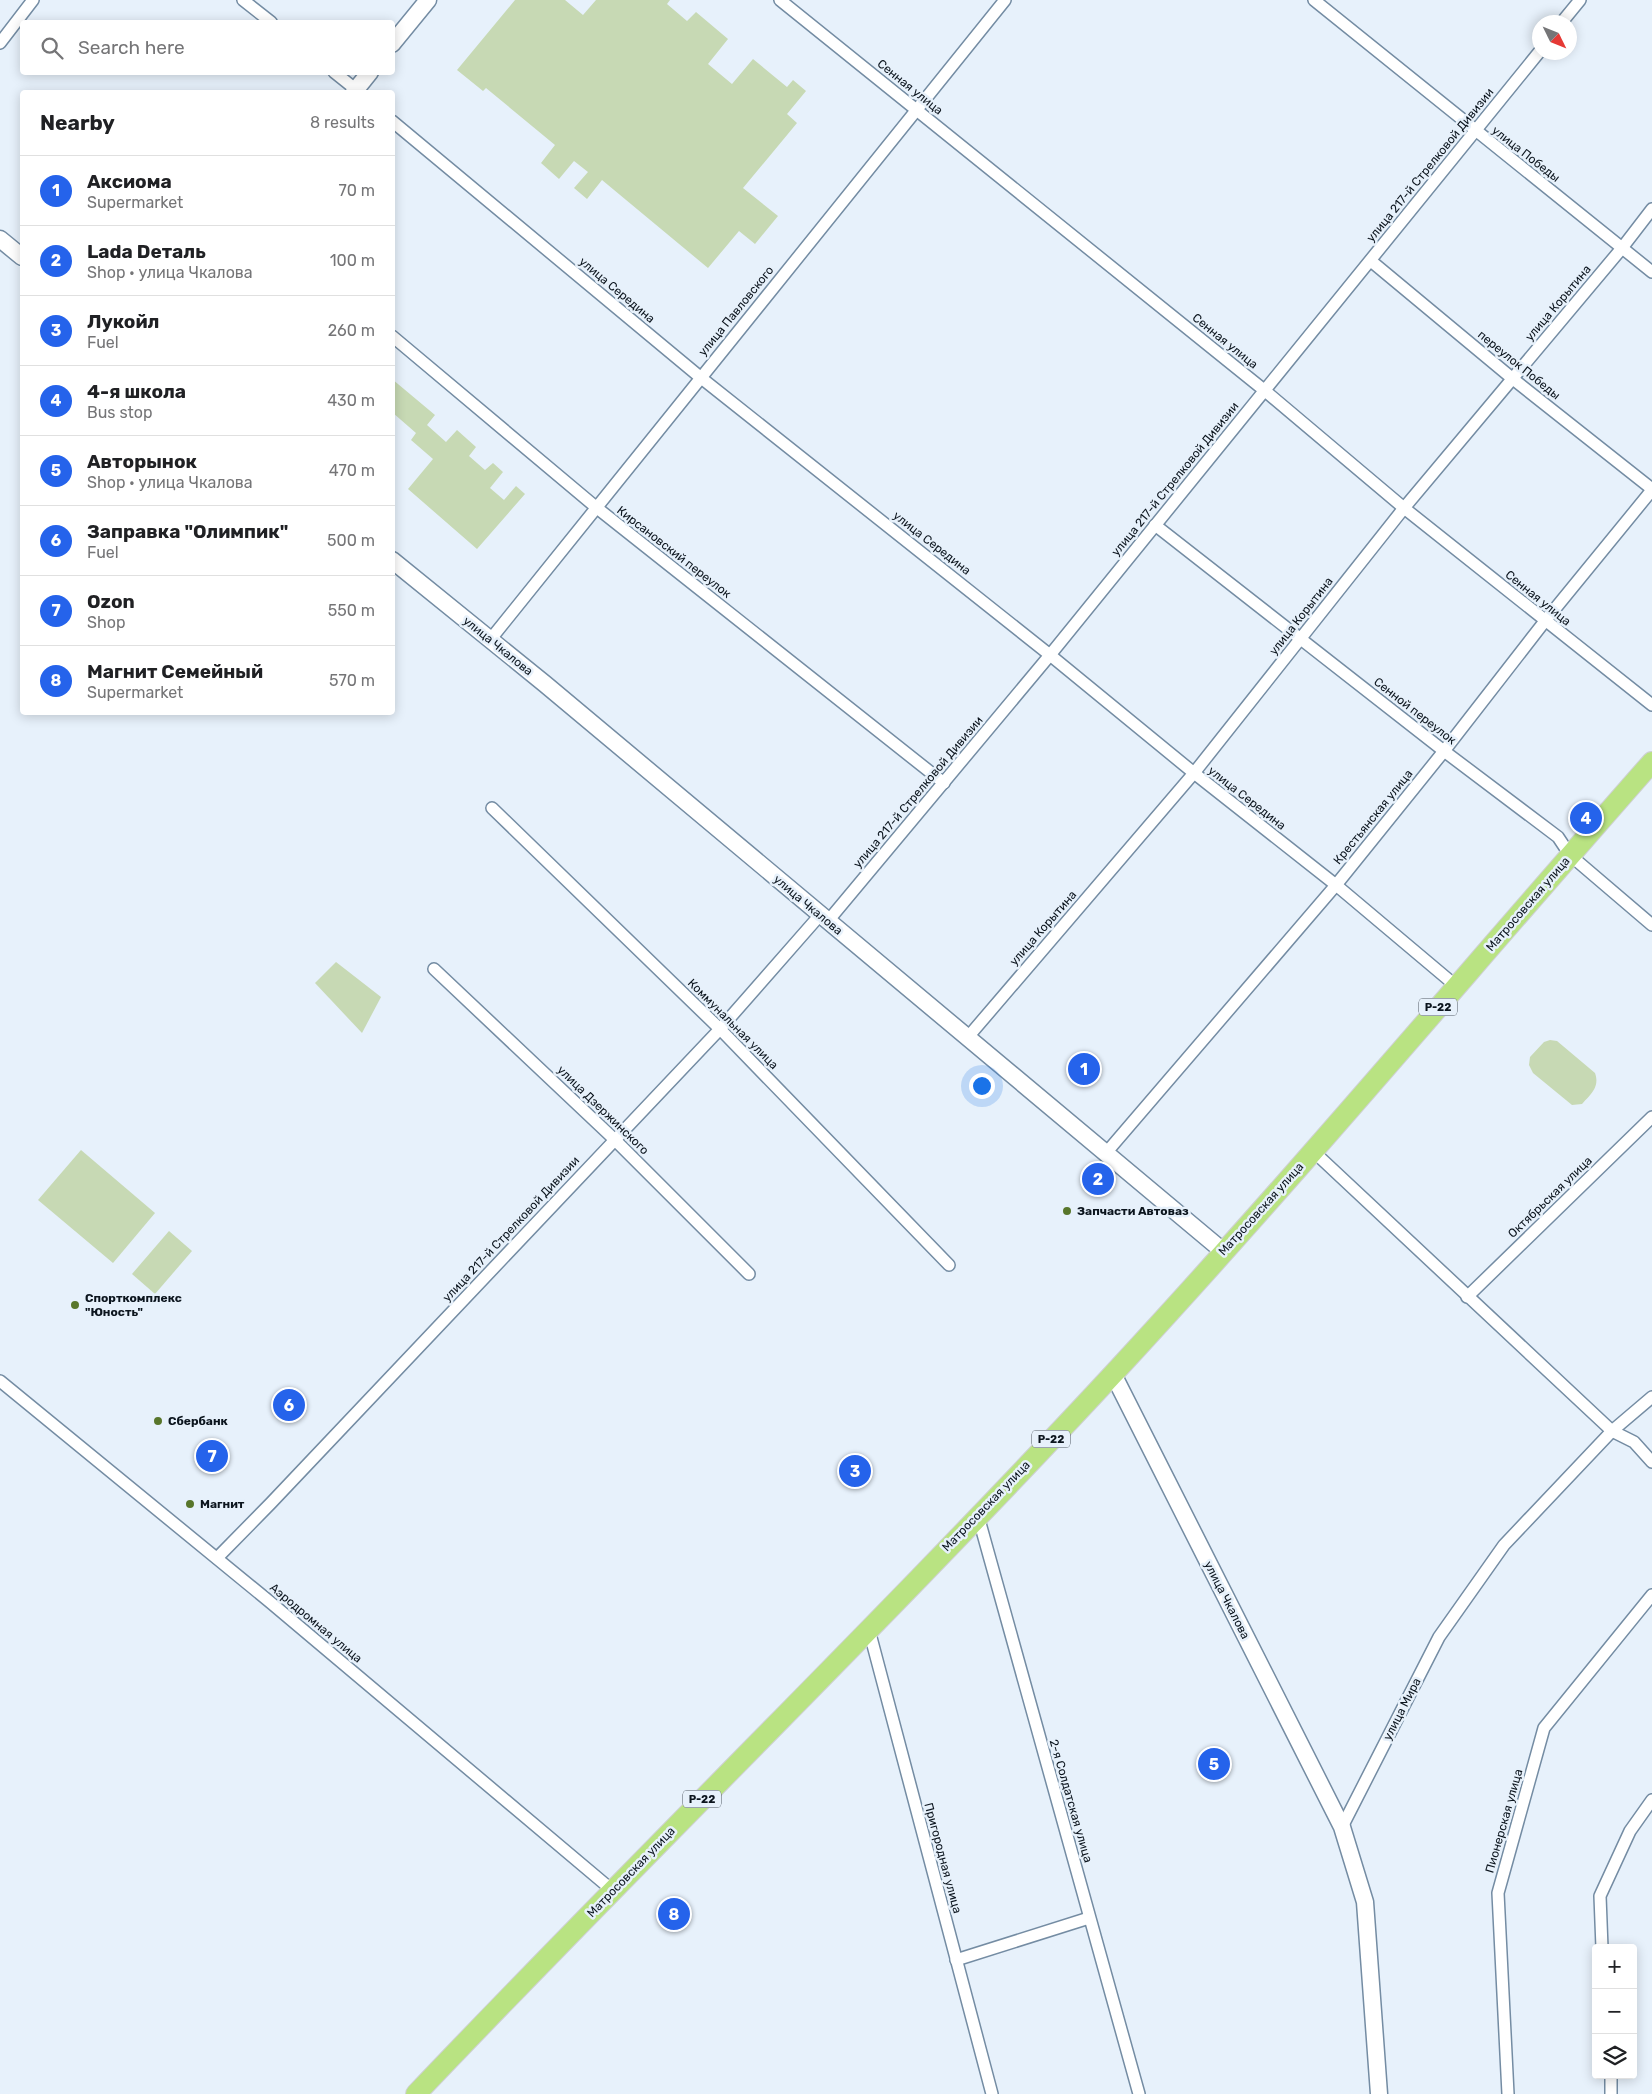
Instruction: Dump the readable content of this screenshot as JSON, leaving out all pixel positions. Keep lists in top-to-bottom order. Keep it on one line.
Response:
{"streets":{"highway":["Матросовская улица","Р-22"],"street":["Сенная улица","улица Победы","улица 217-й Стрелковой Дивизии","улица Середина","улица Корытина","улица Павловского","переулок Победы","Кирсановский переулок","улица Чкалова","Сенной переулок","Крестьянская улица","Коммунальная улица","улица Дзержинского","Октябрьская улица","Аэродромная улица","улица Мира","2-я Солдатская улица","Пионерская улица","Пригородная улица"]},"crossings":[["Сенная улица","улица 217-й Стрелковой Дивизии"],["Сенная улица","улица Корытина"],["Сенная улица","улица Павловского"],["Сенная улица","Крестьянская улица"],["улица Победы","улица 217-й Стрелковой Дивизии"],["улица Победы","улица Корытина"],["улица 217-й Стрелковой Дивизии","улица Середина"],["улица 217-й Стрелковой Дивизии","переулок Победы"],["улица 217-й Стрелковой Дивизии","Кирсановский переулок"],["улица 217-й Стрелковой Дивизии","улица Чкалова"],["улица 217-й Стрелковой Дивизии","Сенной переулок"],["улица 217-й Стрелковой Дивизии","Коммунальная улица"],["улица 217-й Стрелковой Дивизии","улица Дзержинского"],["улица 217-й Стрелковой Дивизии","Аэродромная улица"],["улица Середина","улица Корытина"],["улица Середина","улица Павловского"],["улица Середина","Крестьянская улица"],["улица Середина","Матросовская улица"],["улица Корытина","переулок Победы"],["улица Корытина","улица Чкалова"],["улица Корытина","Сенной переулок"],["улица Павловского","Кирсановский переулок"],["улица Павловского","улица Чкалова"],["переулок Победы","Крестьянская улица"],["улица Чкалова","Крестьянская улица"],["улица Чкалова","Матросовская улица"],["улица Чкалова","улица Мира"],["Сенной переулок","Крестьянская улица"],["Сенной переулок","Матросовская улица"],["Матросовская улица","Аэродромная улица"],["Матросовская улица","2-я Солдатская улица"],["Матросовская улица","Пригородная улица"]],"places":["Запчасти Автоваз","Спорткомплекс \"Юность\"","Сбербанк","Магнит"],"north":"bottom right","page":{"search":"Search here","heading":["Nearby","8 results"],"list":[{"mark":"1","name":"Аксиома","note":"Supermarket","value":"70 m"},{"mark":"2","name":"Lada Dеталь","note":"Shop · улица Чкалова","value":"100 m"},{"mark":"3","name":"Лукойл","note":"Fuel","value":"260 m"},{"mark":"4","name":"4-я школа","note":"Bus stop","value":"430 m"},{"mark":"5","name":"Авторынок","note":"Shop · улица Чкалова","value":"470 m"},{"mark":"6","name":"Заправка \"Олимпик\"","note":"Fuel","value":"500 m"},{"mark":"7","name":"Ozon","note":"Shop","value":"550 m"},{"mark":"8","name":"Магнит Семейный","note":"Supermarket","value":"570 m"}],"pins":["4","1","2","6","7","3","5","8"],"map_buttons":["+","−"]}}
